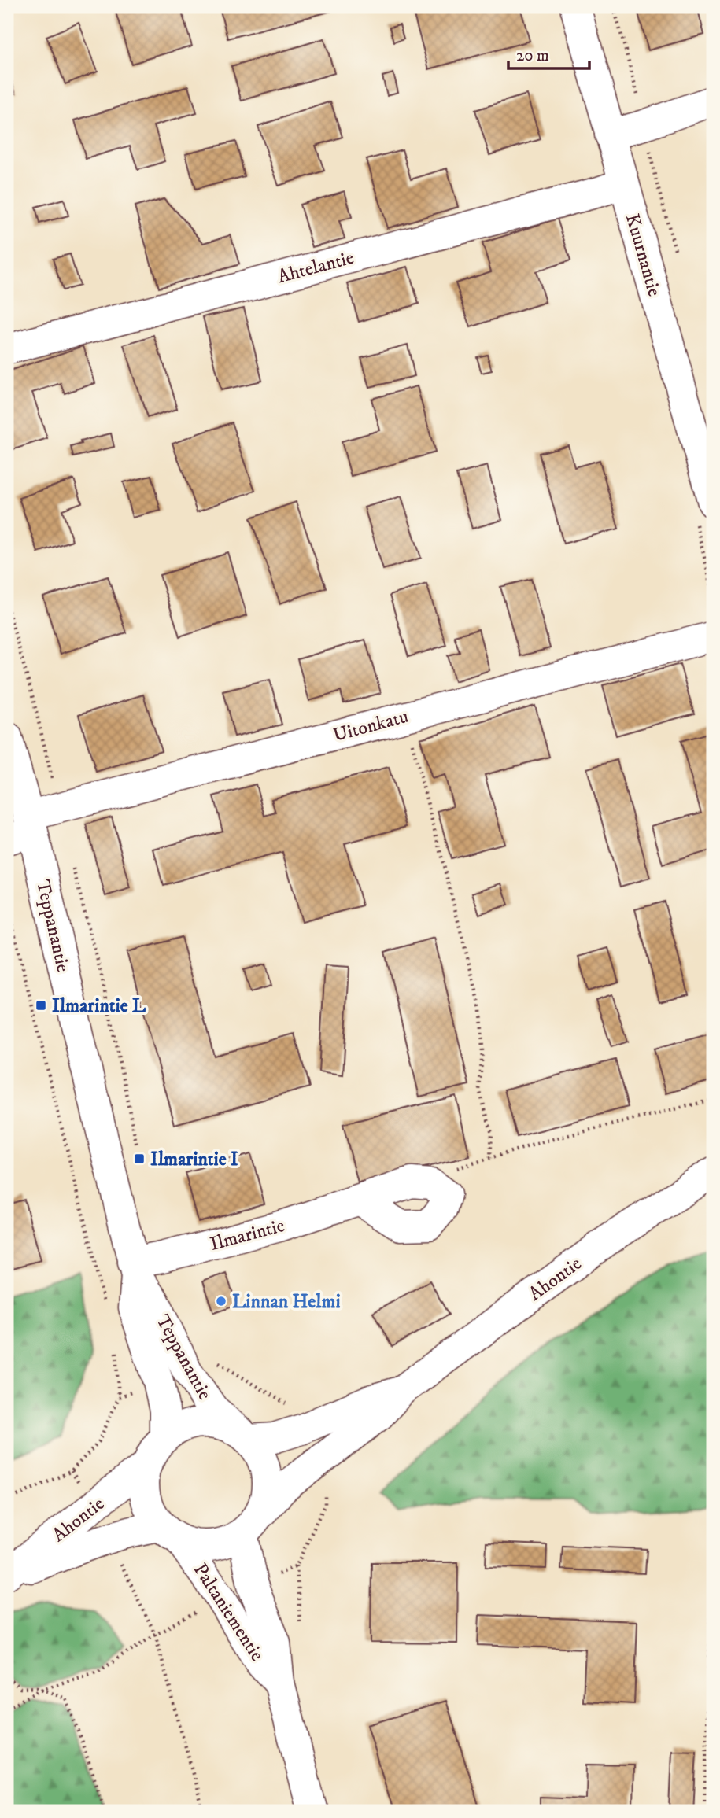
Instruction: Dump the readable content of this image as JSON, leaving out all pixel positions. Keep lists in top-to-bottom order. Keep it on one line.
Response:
{"streets":{"street":["Kuurnantie","Ahtelantie","Uitonkatu","Teppanantie","Ilmarintie","Ahontie","Paltaniementie"]},"crossings":[["Kuurnantie","Ahtelantie"],["Uitonkatu","Teppanantie"],["Teppanantie","Ilmarintie"],["Teppanantie","Ahontie"],["Teppanantie","Paltaniementie"],["Ahontie","Paltaniementie"]],"places":{"transit":["Ilmarintie L","Ilmarintie I"],"other":["Linnan Helmi"]},"scale_bar":"20 m"}
